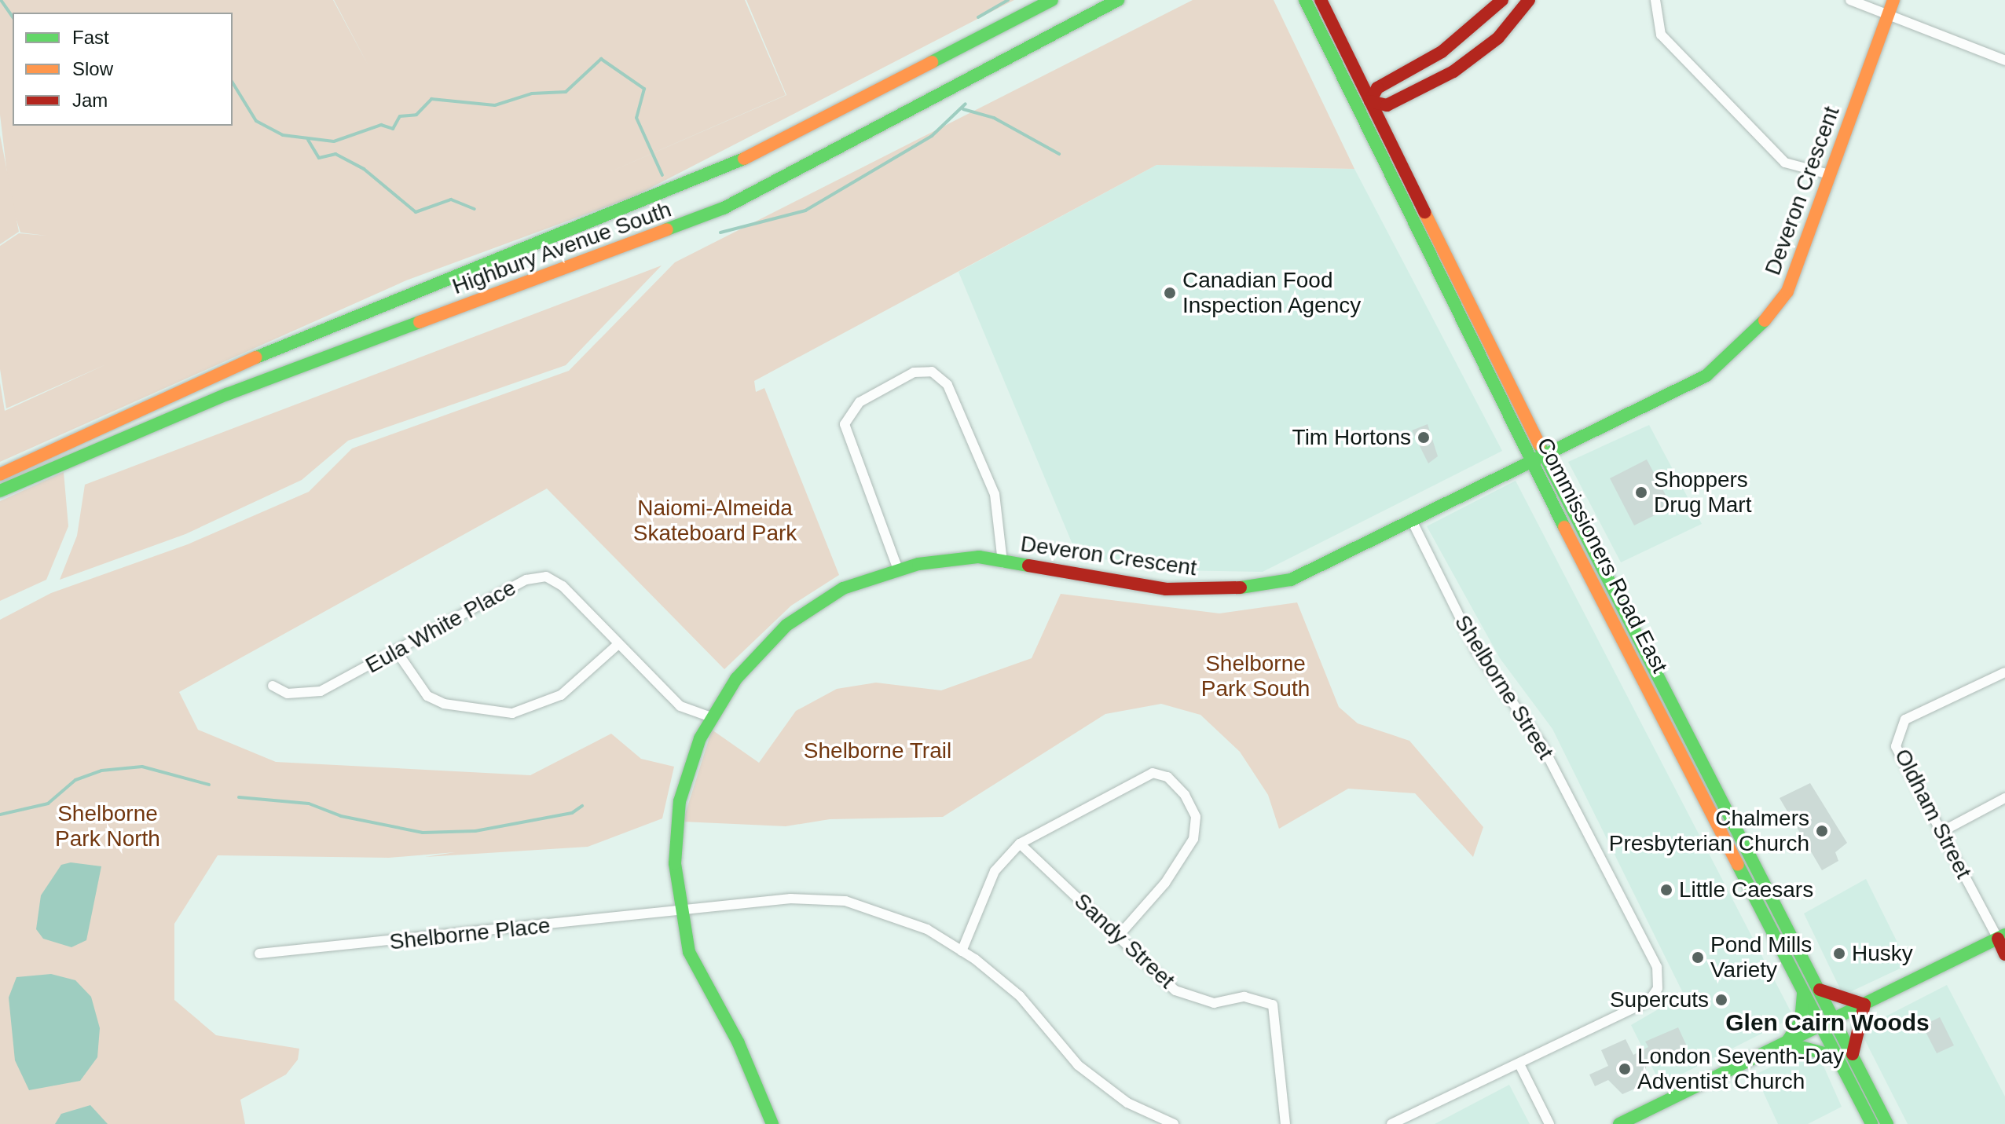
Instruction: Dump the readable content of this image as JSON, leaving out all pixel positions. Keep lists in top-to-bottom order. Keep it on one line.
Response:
{"streets":{"main road":["Deveron Crescent","Highbury Avenue South","Commissioners Road East"],"street":["Eula White Place","Shelborne Street","Oldham Street","Shelborne Place","Sandy Street"]},"crossings":[["Deveron Crescent","Commissioners Road East"],["Deveron Crescent","Eula White Place"],["Deveron Crescent","Shelborne Street"],["Deveron Crescent","Shelborne Place"]],"districts":["Glen Cairn Woods"],"parks":["Naiomi-Almeida Skateboard Park","Shelborne Park South","Shelborne Trail","Shelborne Park North"],"places":["Canadian Food Inspection Agency","Tim Hortons","Shoppers Drug Mart","Chalmers Presbyterian Church","Little Caesars","Husky","Pond Mills Variety","Supercuts","London Seventh-Day Adventist Church"],"legend":["Fast","Slow","Jam"]}
